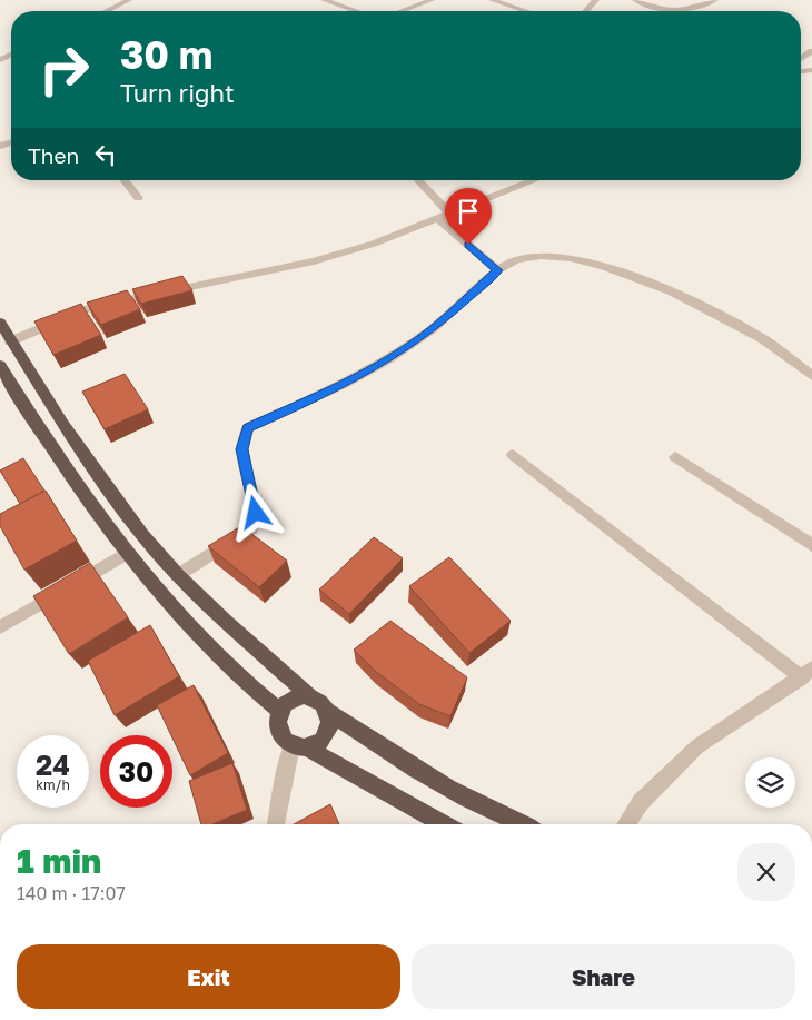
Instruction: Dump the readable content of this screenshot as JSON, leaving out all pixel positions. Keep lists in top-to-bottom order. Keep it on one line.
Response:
{"page":{"turn":["30 m","Turn right"],"then":"Then","speed":"24 km/h","limit":"30","heading":["1 min","140 m · 17:07"],"buttons":["Exit","Share"]}}
